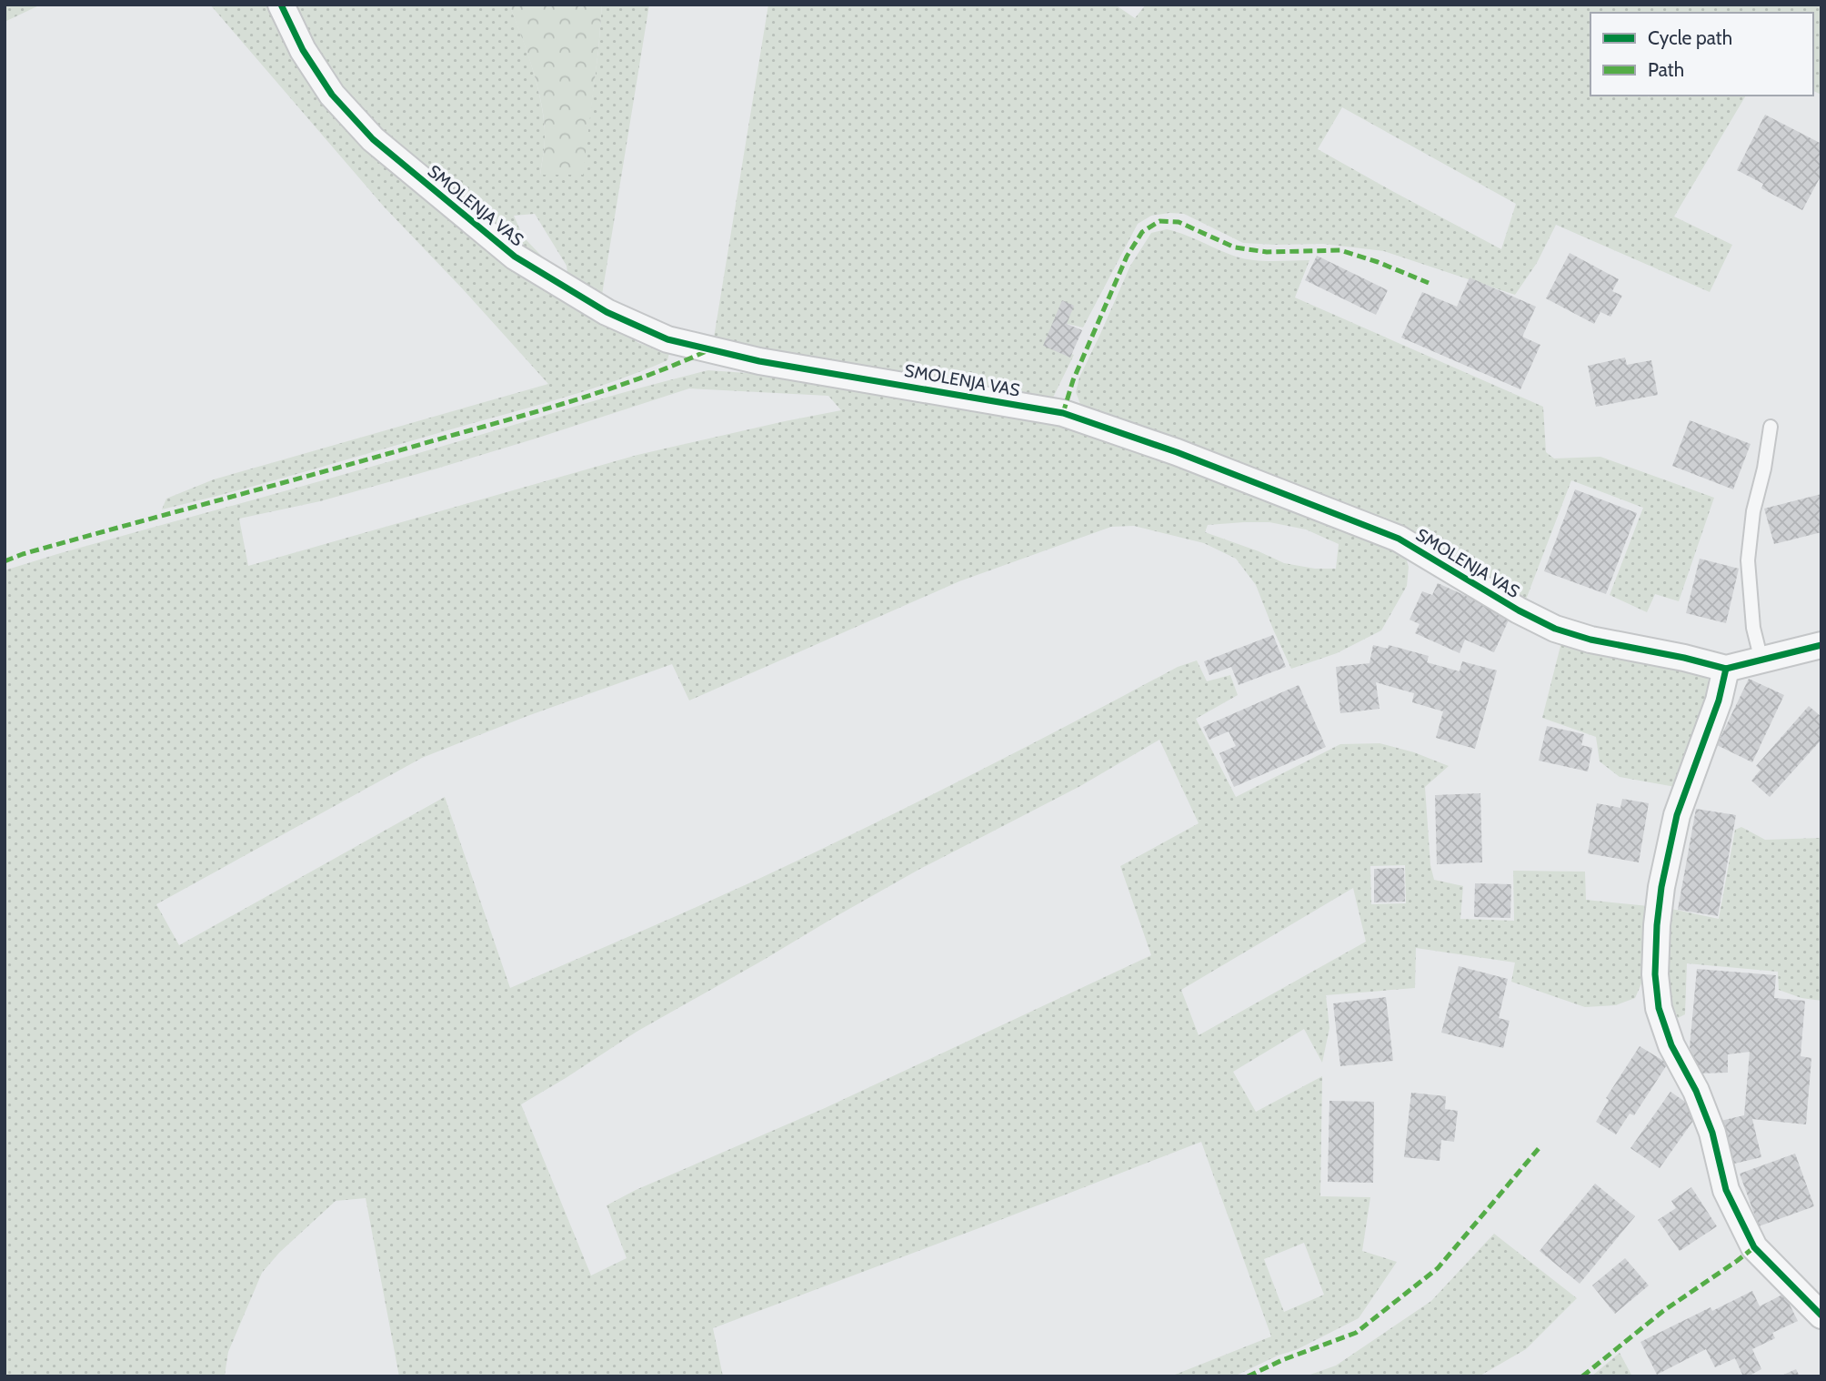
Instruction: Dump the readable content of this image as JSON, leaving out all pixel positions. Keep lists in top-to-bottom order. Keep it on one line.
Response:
{"streets":{"street":["SMOLENJA VAS"]},"legend":["Cycle path","Path"]}
